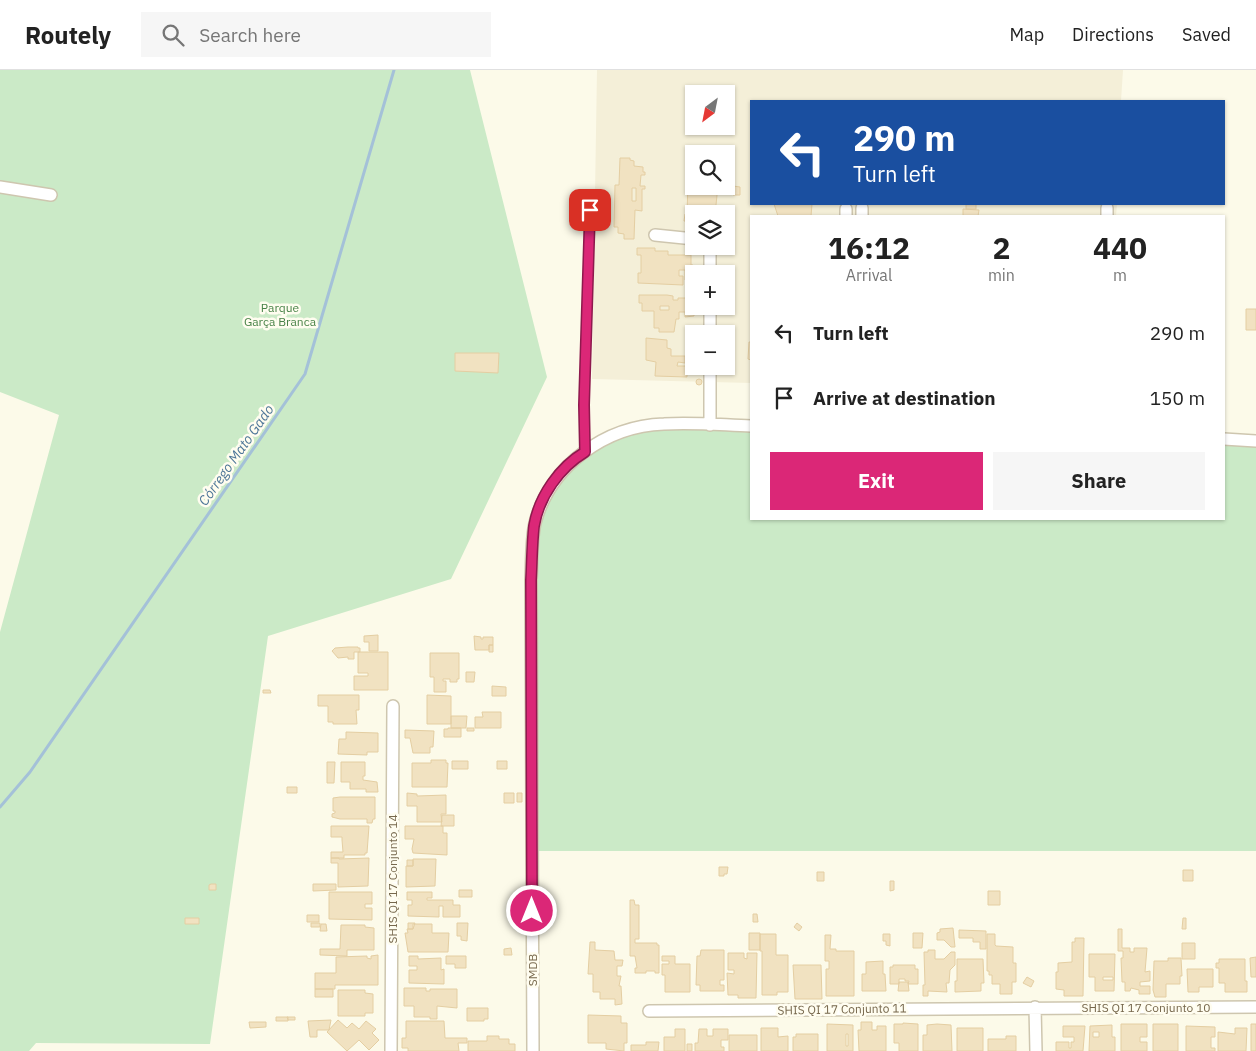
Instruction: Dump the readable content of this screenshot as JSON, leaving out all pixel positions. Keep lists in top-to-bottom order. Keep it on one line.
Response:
{"streets":{"street":["SHIS QI 17 Conjunto 14","SMDB","SHIS QI 17 Conjunto 10","SHIS QI 17 Conjunto 11"]},"crossings":[["SHIS QI 17 Conjunto 10","SHIS QI 17 Conjunto 11"]],"water":["Córrego Mato Gado"],"parks":["Parque Garça Branca"],"north":"bottom left","page":{"header":"Routely","search":"Search here","nav":["Map","Directions","Saved"],"map_buttons":["+","−"],"turn":["290 m","Turn left"],"eta":["16:12","Arrival","2","min","440","m"],"list":[{"name":"Turn left","value":"290 m"},{"name":"Arrive at destination","value":"150 m"}],"buttons":["Exit","Share"]}}
